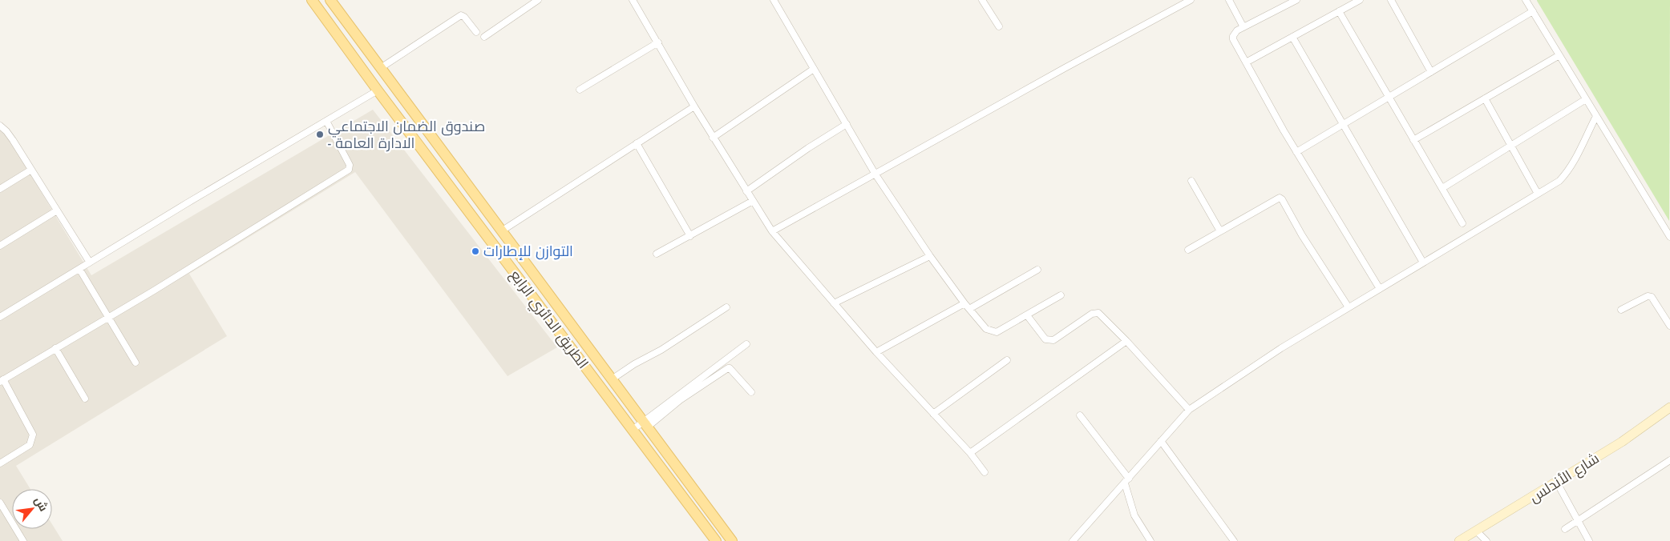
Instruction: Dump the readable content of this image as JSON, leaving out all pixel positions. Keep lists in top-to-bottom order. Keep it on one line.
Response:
{"streets":{"main road":["الطريق الدائري الرابع","شارع الأندلس"]},"places":["صندوق الضمان الاجتماعي - الادارة العامة","التوازن للإطارات"],"north":"top right"}
